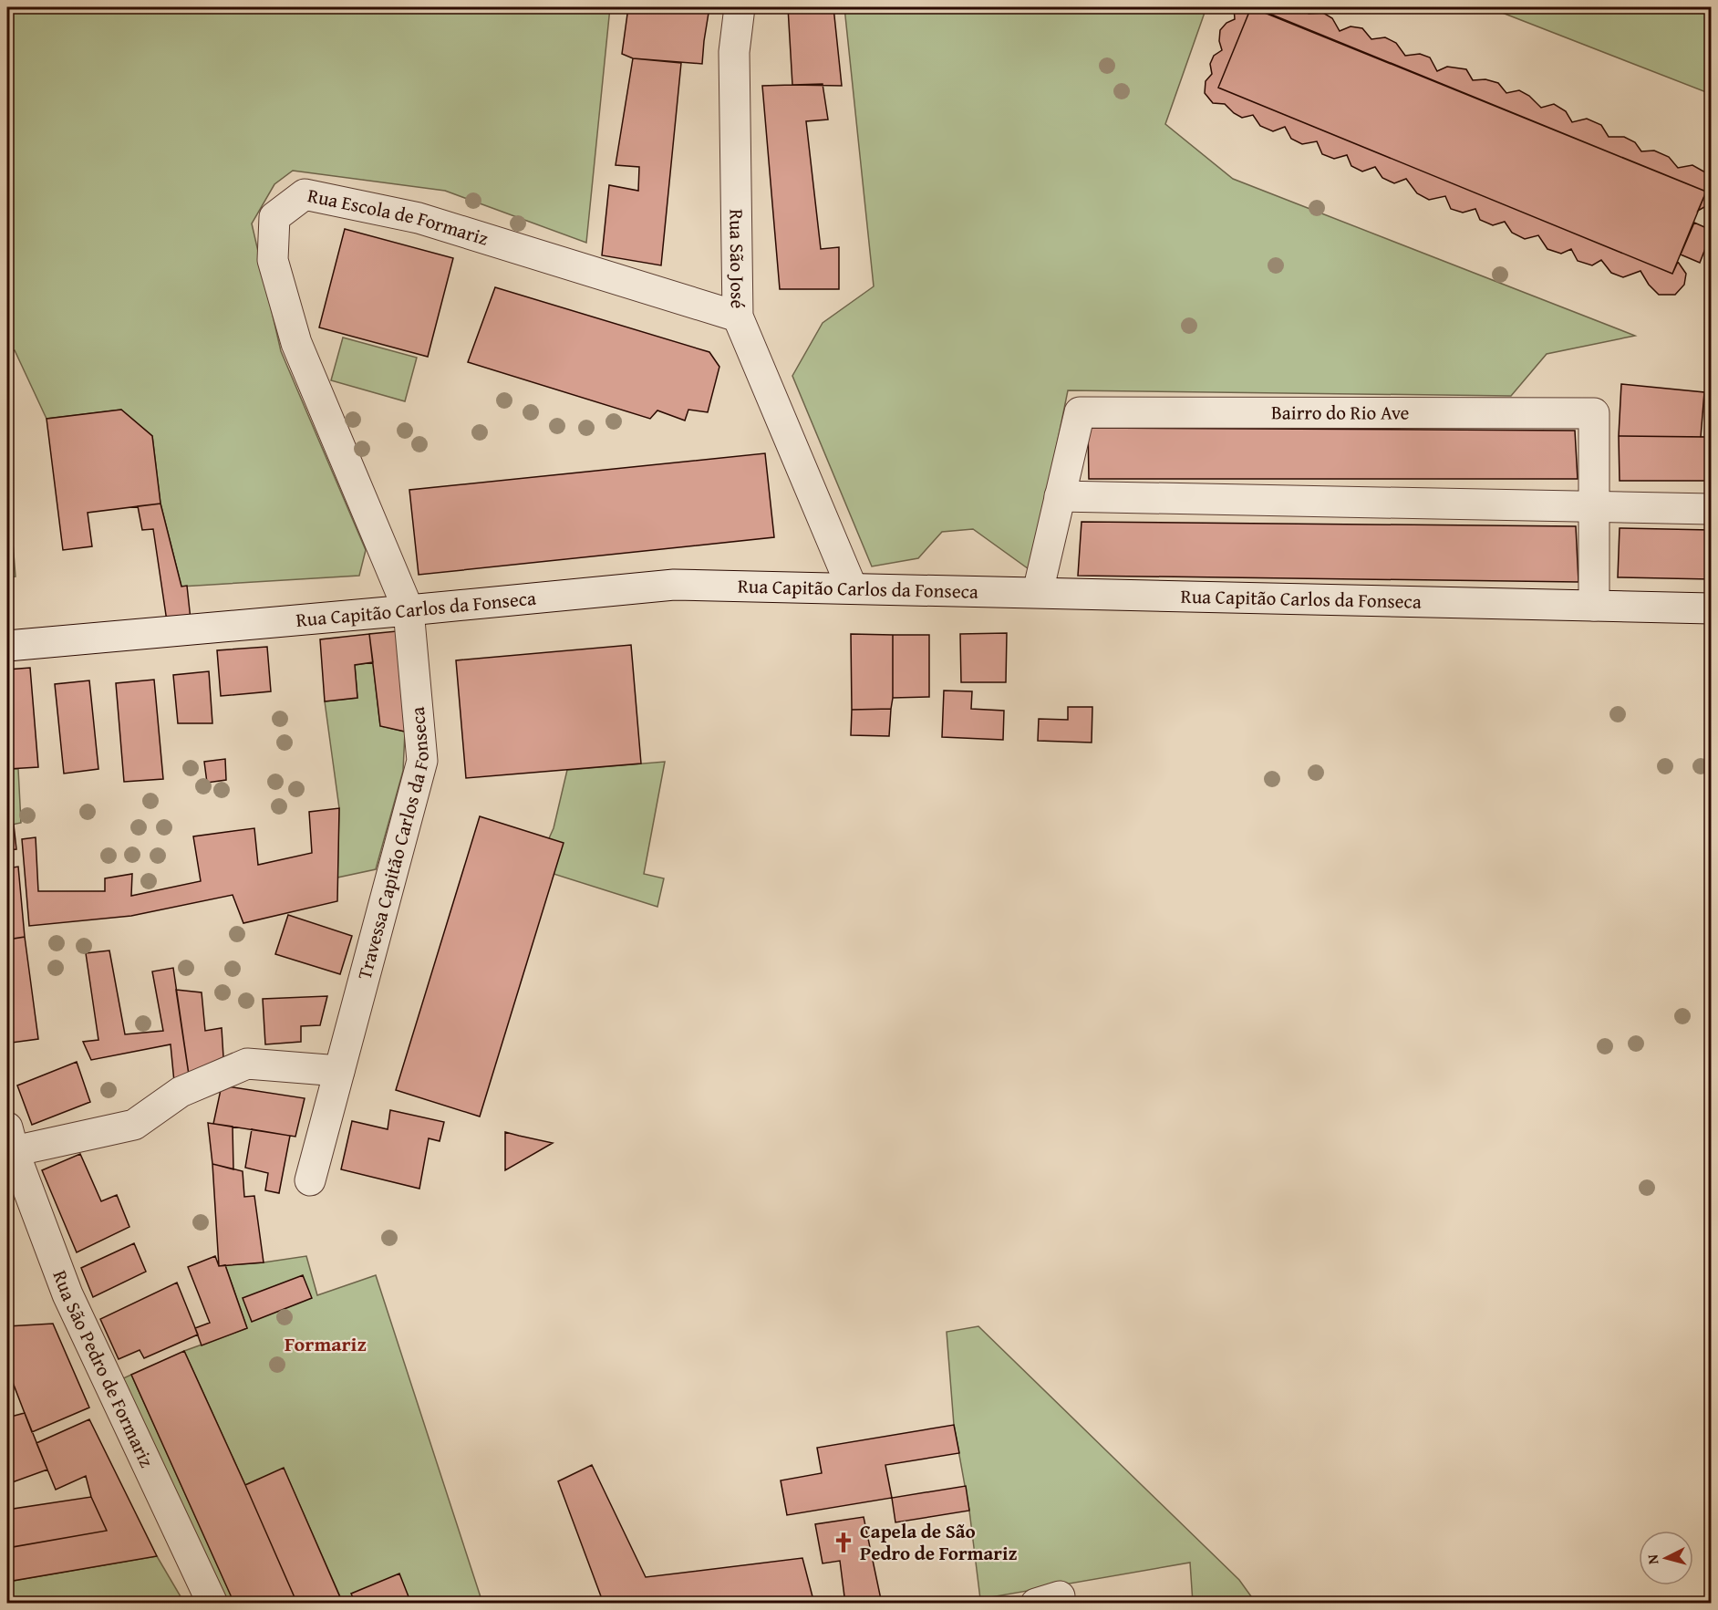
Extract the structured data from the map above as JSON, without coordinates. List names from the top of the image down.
{
  "streets": {
    "street": [
      "Rua Escola de Formariz",
      "Rua São José",
      "Bairro do Rio Ave",
      "Rua Capitão Carlos da Fonseca",
      "Travessa Capitão Carlos da Fonseca",
      "Rua São Pedro de Formariz"
    ]
  },
  "crossings": [
    ["Rua Escola de Formariz", "Rua São José"],
    ["Rua Escola de Formariz", "Rua Capitão Carlos da Fonseca"],
    ["Rua Escola de Formariz", "Travessa Capitão Carlos da Fonseca"],
    ["Rua São José", "Rua Capitão Carlos da Fonseca"],
    ["Bairro do Rio Ave", "Rua Capitão Carlos da Fonseca"],
    ["Rua Capitão Carlos da Fonseca", "Travessa Capitão Carlos da Fonseca"]
  ],
  "districts": ["Formariz"],
  "places": {
    "church": ["Capela de São Pedro de Formariz"]
  },
  "north": "left"
}
